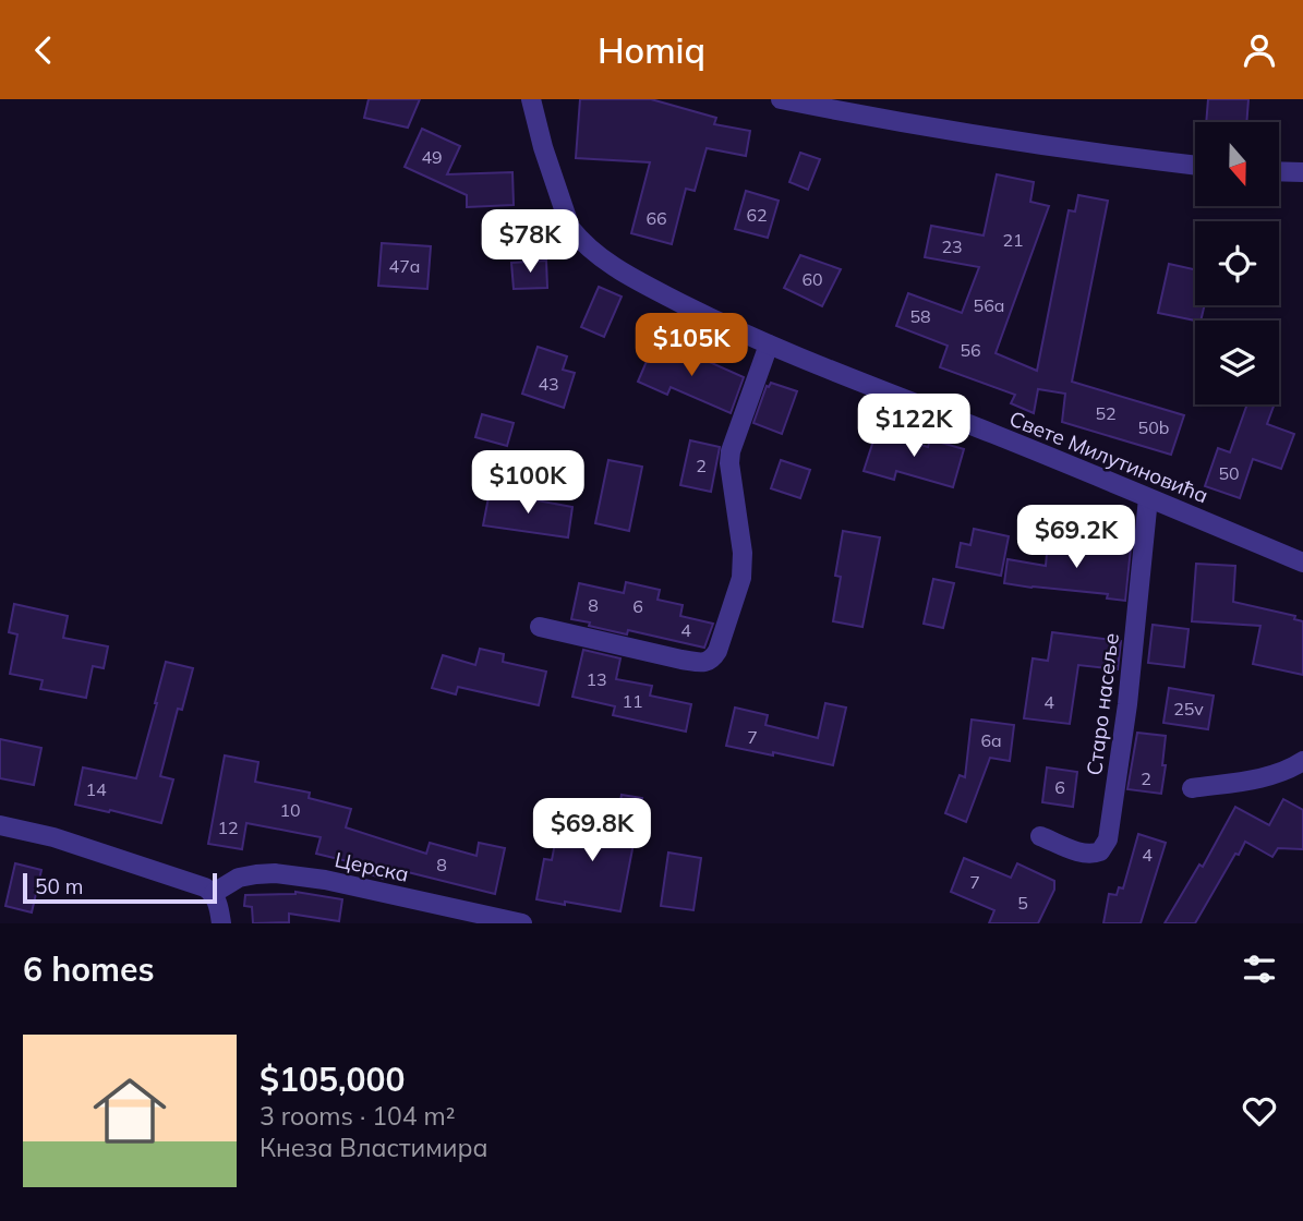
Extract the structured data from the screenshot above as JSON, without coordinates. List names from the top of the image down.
{
  "streets": {
    "street": ["Свете Милутиновића", "Старо насеље", "Церска"]
  },
  "crossings": [
    ["Свете Милутиновића", "Старо насеље"]
  ],
  "house_numbers": [
    "49",
    "62",
    "66",
    "21",
    "23",
    "47a",
    "60",
    "56a",
    "58",
    "56",
    "43",
    "52",
    "50b",
    "2",
    "50",
    "8",
    "6",
    "4",
    "13",
    "11",
    "4",
    "25v",
    "7",
    "6a",
    "2",
    "6",
    "14",
    "10",
    "12",
    "4",
    "8",
    "7",
    "5"
  ],
  "scale_bar": "50 m",
  "north": "bottom",
  "page": {
    "header": "Homiq",
    "price": [
      "$78K",
      "$105K",
      "$122K",
      "$100K",
      "$69.2K",
      "$69.8K"
    ],
    "scale": "50 m",
    "heading": "6 homes",
    "list": [
      {
        "name": "$105,000",
        "note": "3 rooms · 104 m² · Кнеза Властимира"
      }
    ]
  }
}
